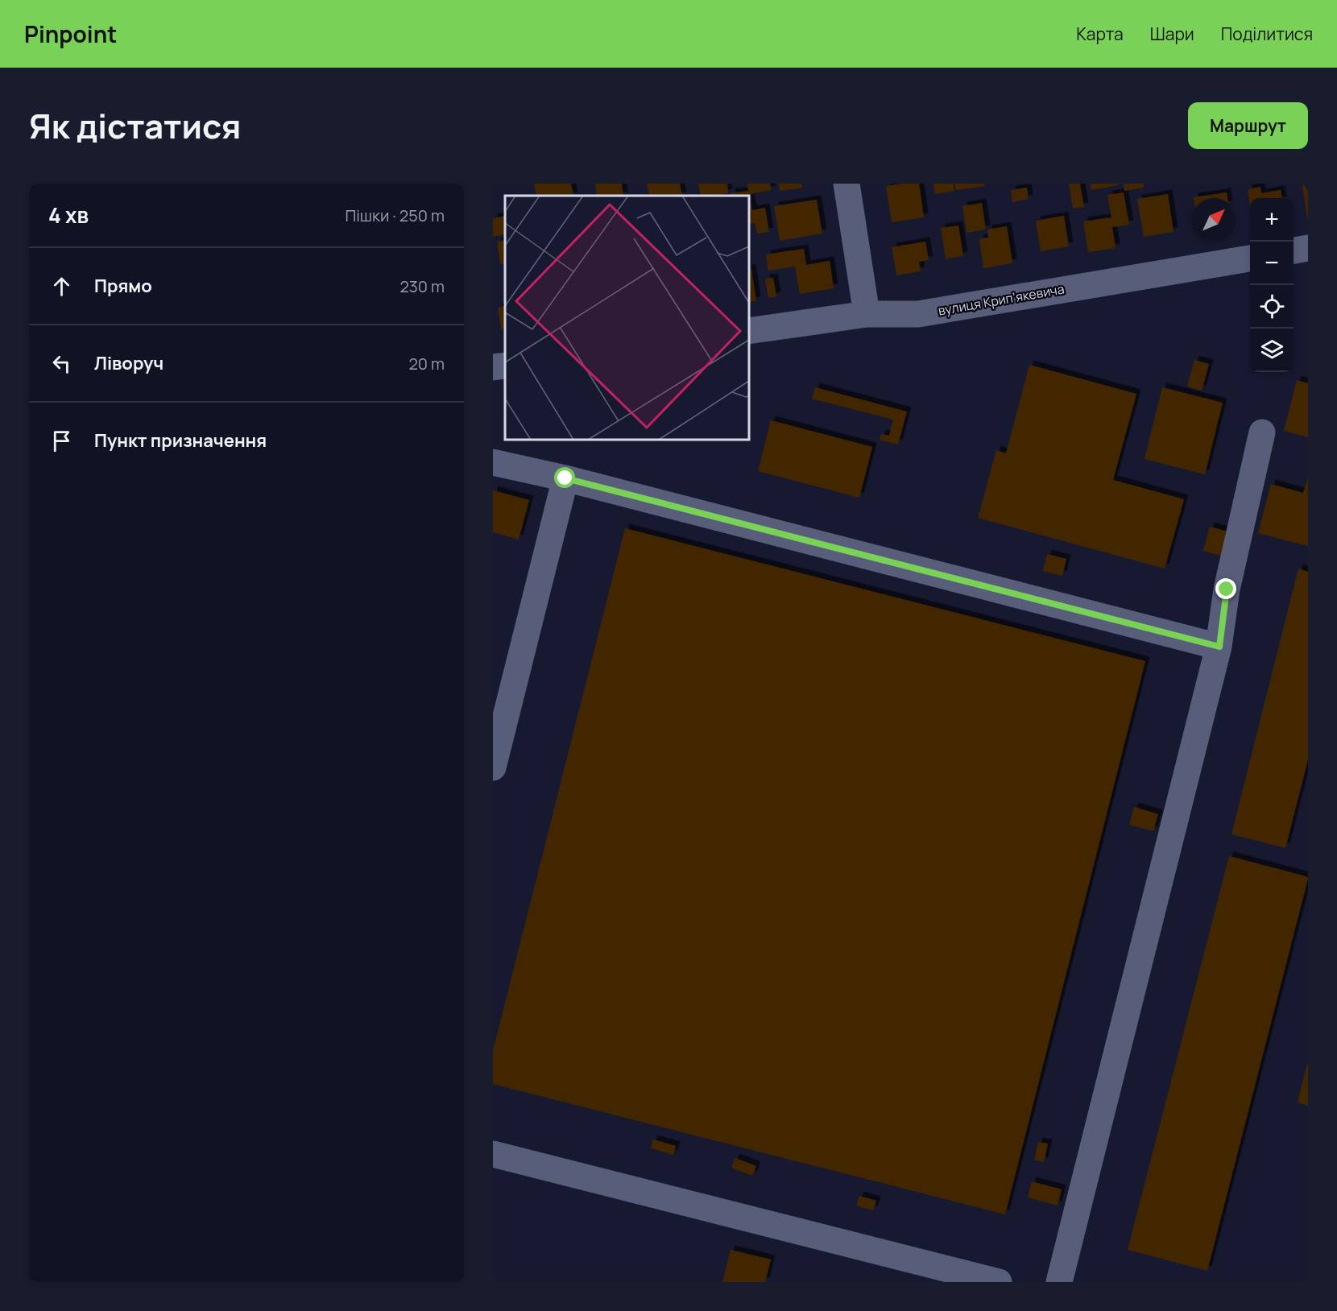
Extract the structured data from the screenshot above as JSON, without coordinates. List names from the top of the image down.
{
  "streets": {
    "street": ["вулиця Крипʼякевича"]
  },
  "north": "top right",
  "page": {
    "header": "Pinpoint",
    "nav": ["Карта", "Шари", "Поділитися"],
    "title": "Як дістатися",
    "buttons": "Маршрут",
    "heading": ["4 хв", "Пішки · 250 m"],
    "map_buttons": ["+", "−"],
    "list": [
      ["Прямо", "230 m"],
      ["Ліворуч", "20 m"],
      "Пункт призначення"
    ]
  }
}
